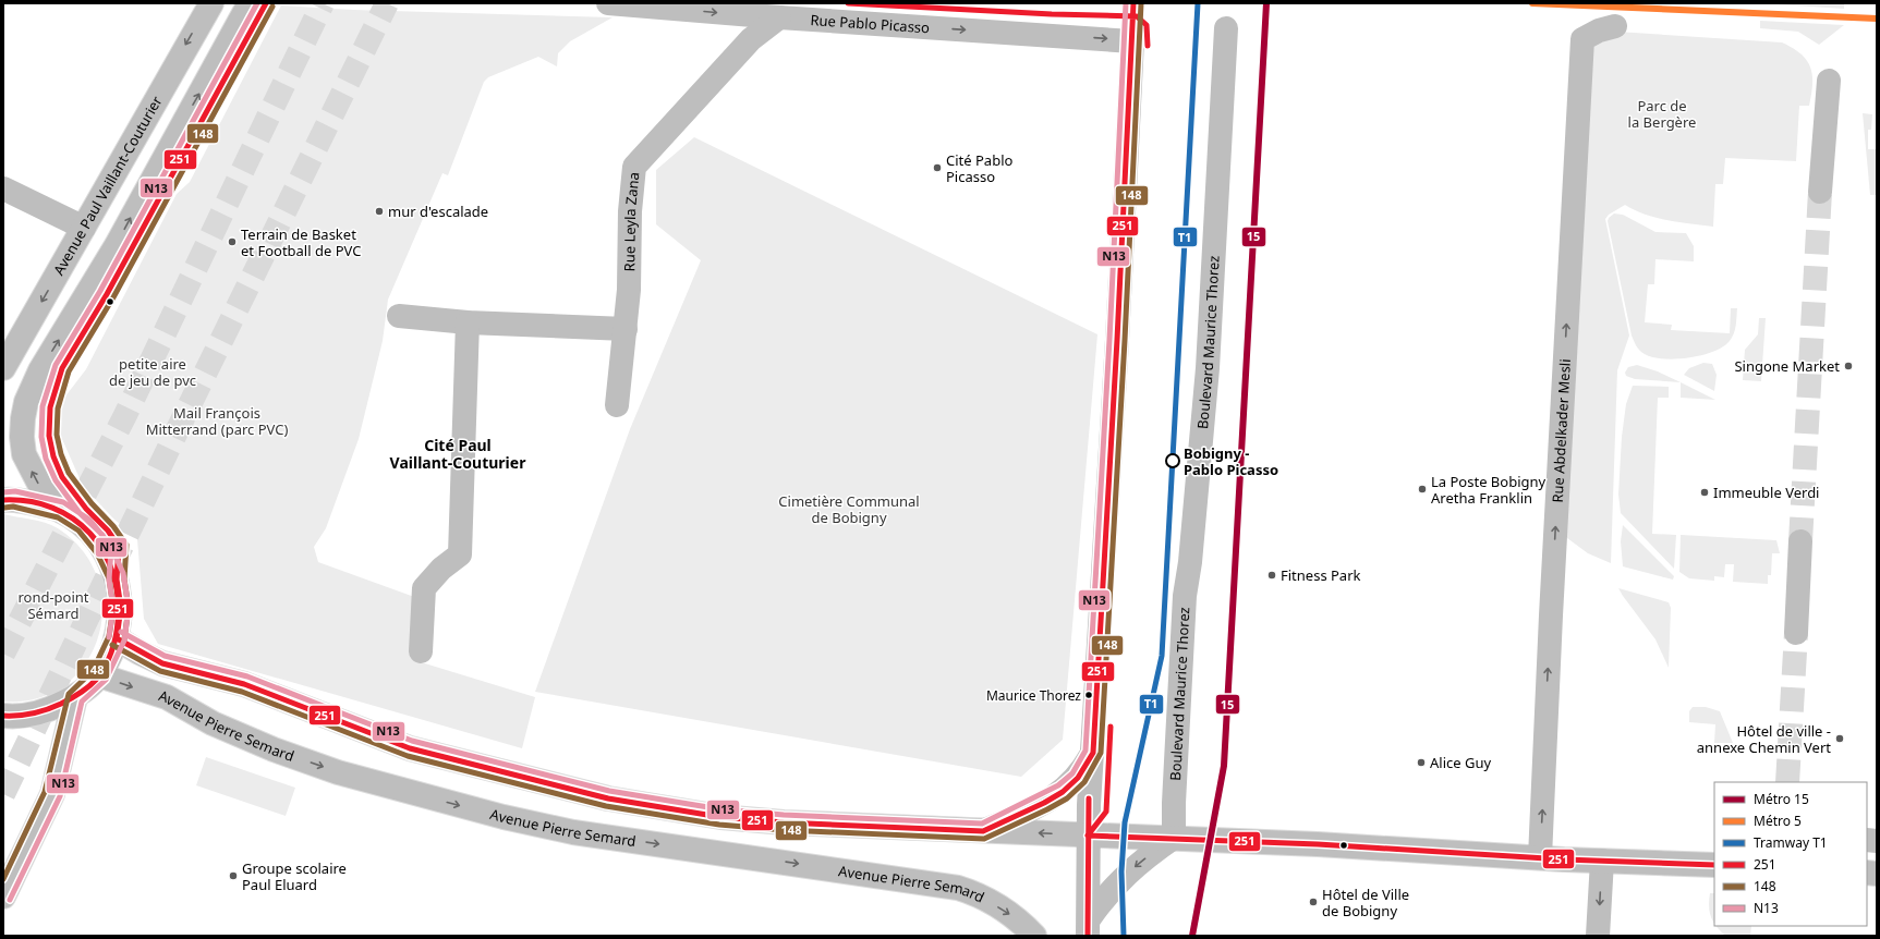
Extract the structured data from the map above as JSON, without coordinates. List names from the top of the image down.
{
  "streets": {
    "street": [
      "Rue Pablo Picasso",
      "Avenue Paul Vaillant-Couturier",
      "Rue Leyla Zana",
      "Boulevard Maurice Thorez",
      "Rue Abdelkader Mesli",
      "Avenue Pierre Semard"
    ]
  },
  "crossings": [
    ["Rue Pablo Picasso", "Rue Leyla Zana"]
  ],
  "one_way": ["Rue Abdelkader Mesli"],
  "districts": ["Cité Paul Vaillant-Couturier"],
  "parks": [
    "Parc de la Bergère",
    "petite aire de jeu de pvc",
    "Mail François Mitterrand (parc PVC)",
    "Cimetière Communal de Bobigny",
    "rond-point Sémard"
  ],
  "places": [
    "Cité Pablo Picasso",
    "mur d'escalade",
    "Terrain de Basket et Football de PVC",
    "Singone Market",
    "Bobigny - Pablo Picasso",
    "La Poste Bobigny Aretha Franklin",
    "Immeuble Verdi",
    "Fitness Park",
    "Maurice Thorez",
    "Hôtel de ville - annexe Chemin Vert",
    "Alice Guy",
    "Groupe scolaire Paul Eluard",
    "Hôtel de Ville de Bobigny"
  ],
  "lines": [
    "metro line 15",
    "metro line 5",
    "tram line T1",
    "transit line 251",
    "transit line 148",
    "transit line N13"
  ],
  "legend": [
    "Métro 15",
    "Métro 5",
    "Tramway T1",
    "251",
    "148",
    "N13"
  ]
}
